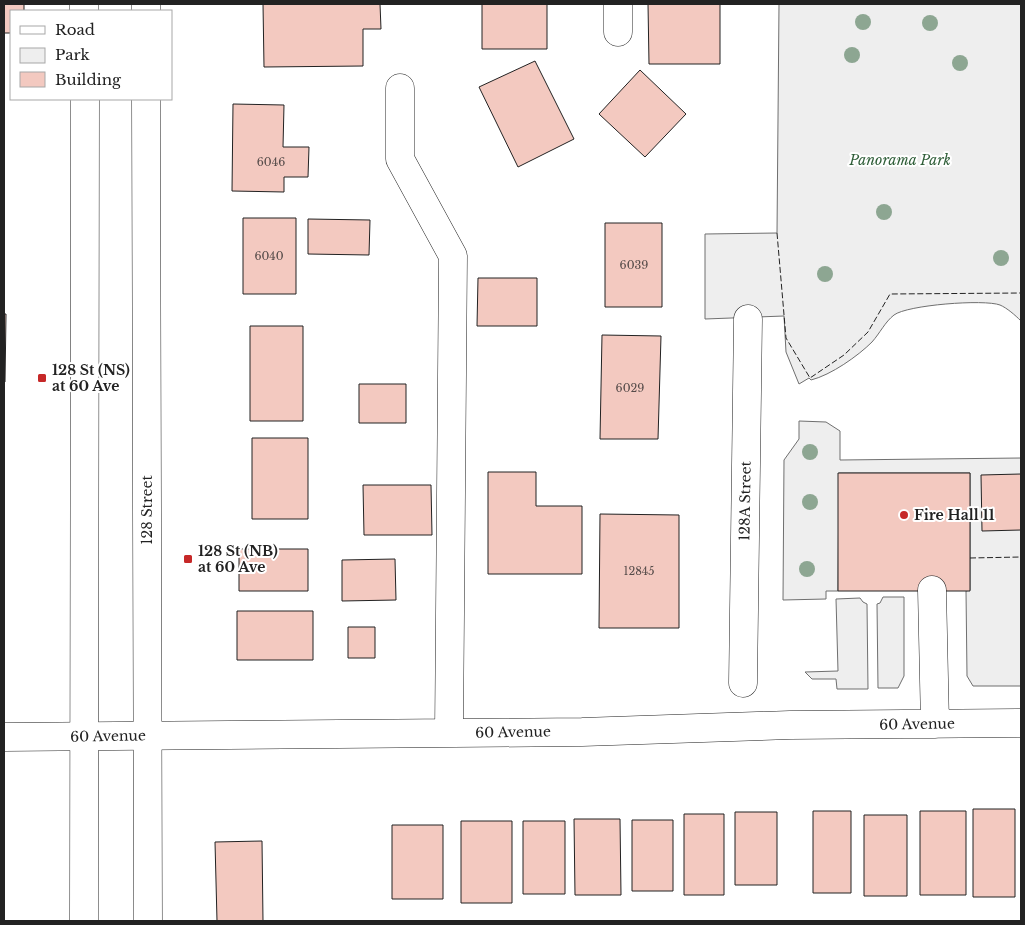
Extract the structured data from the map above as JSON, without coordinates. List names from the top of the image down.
{
  "streets": {
    "main road": ["128A Street", "128 Street", "60 Avenue"]
  },
  "crossings": [
    ["128 Street", "60 Avenue"]
  ],
  "parks": ["Panorama Park"],
  "places": {
    "transit": ["128 St (NS) at 60 Ave", "128 St (NB) at 60 Ave"],
    "other": ["Fire Hall 11"]
  },
  "house_numbers": [
    "6046",
    "6040",
    "6039",
    "6029",
    "12845"
  ],
  "legend": ["Road", "Park", "Building"]
}
